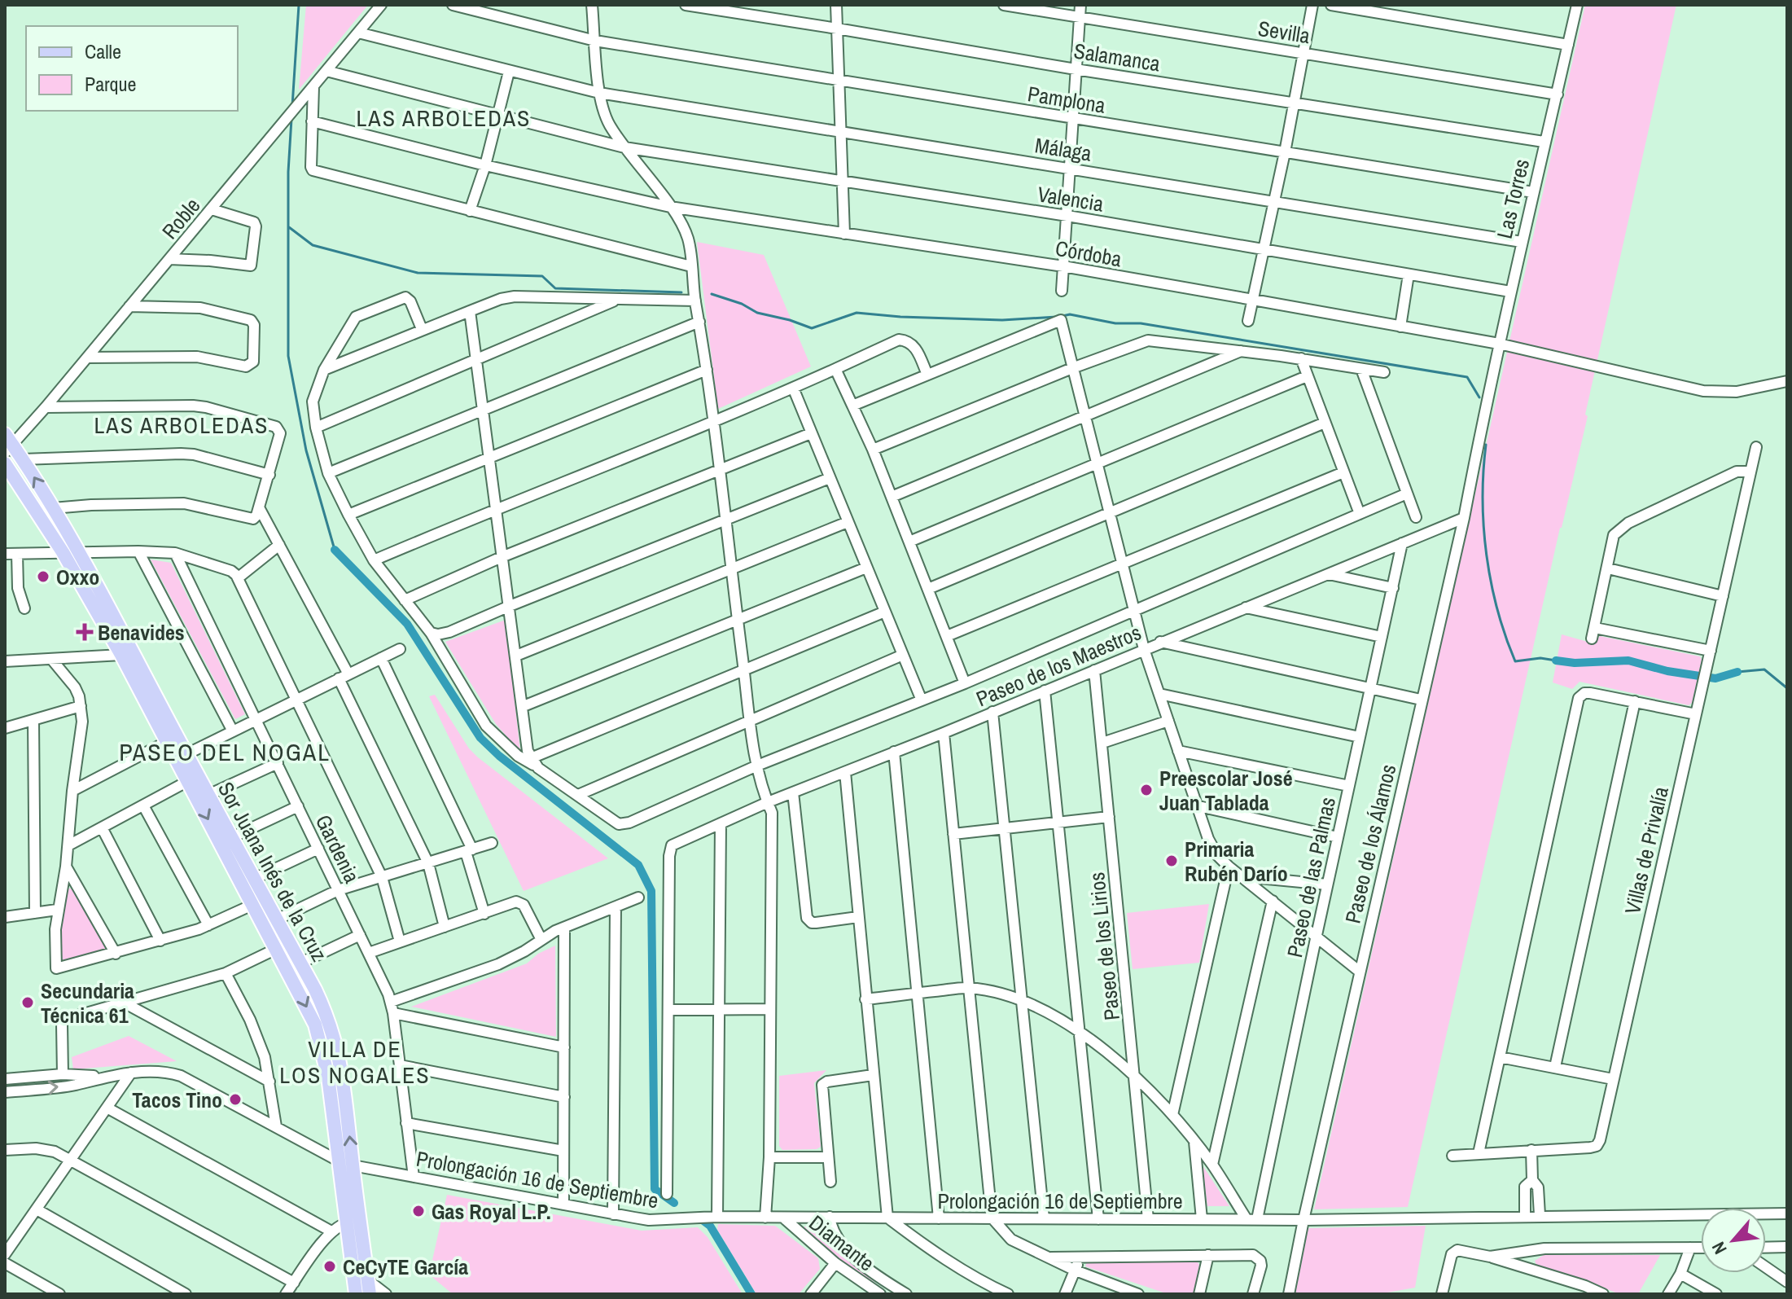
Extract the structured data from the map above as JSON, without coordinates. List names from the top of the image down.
{
  "streets": {
    "main road": ["Sor Juana Inés de la Cruz"],
    "street": [
      "Sevilla",
      "Salamanca",
      "Pamplona",
      "Málaga",
      "Valencia",
      "Las Torres",
      "Roble",
      "Córdoba",
      "Paseo de los Maestros",
      "Paseo de los Álamos",
      "Gardenia",
      "Villas de Privalía",
      "Paseo de las Palmas",
      "Paseo de los Lirios",
      "Prolongación 16 de Septiembre",
      "Diamante"
    ]
  },
  "crossings": [
    ["Sevilla", "Las Torres"],
    ["Salamanca", "Las Torres"],
    ["Pamplona", "Las Torres"],
    ["Málaga", "Las Torres"],
    ["Málaga", "Roble"],
    ["Valencia", "Las Torres"],
    ["Valencia", "Roble"],
    ["Las Torres", "Córdoba"],
    ["Las Torres", "Paseo de los Álamos"],
    ["Roble", "Sor Juana Inés de la Cruz"],
    ["Paseo de los Maestros", "Paseo de los Álamos"],
    ["Paseo de los Maestros", "Paseo de las Palmas"],
    ["Paseo de los Maestros", "Paseo de los Lirios"],
    ["Paseo de los Álamos", "Paseo de las Palmas"],
    ["Paseo de los Álamos", "Prolongación 16 de Septiembre"],
    ["Gardenia", "Prolongación 16 de Septiembre"],
    ["Sor Juana Inés de la Cruz", "Prolongación 16 de Septiembre"],
    ["Paseo de las Palmas", "Prolongación 16 de Septiembre"],
    ["Paseo de los Lirios", "Prolongación 16 de Septiembre"],
    ["Prolongación 16 de Septiembre", "Diamante"]
  ],
  "districts": [
    "LAS ARBOLEDAS",
    "LAS ARBOLEDAS",
    "PASEO DEL NOGAL",
    "VILLA DE LOS NOGALES"
  ],
  "places": {
    "other": [
      "Oxxo",
      "Preescolar José Juan Tablada",
      "Primaria Rubén Darío",
      "Secundaria Técnica 61",
      "Tacos Tino",
      "Gas Royal L.P.",
      "CeCyTE García"
    ],
    "health": ["Benavides"]
  },
  "legend": ["Calle", "Parque"],
  "north": "bottom left"
}
